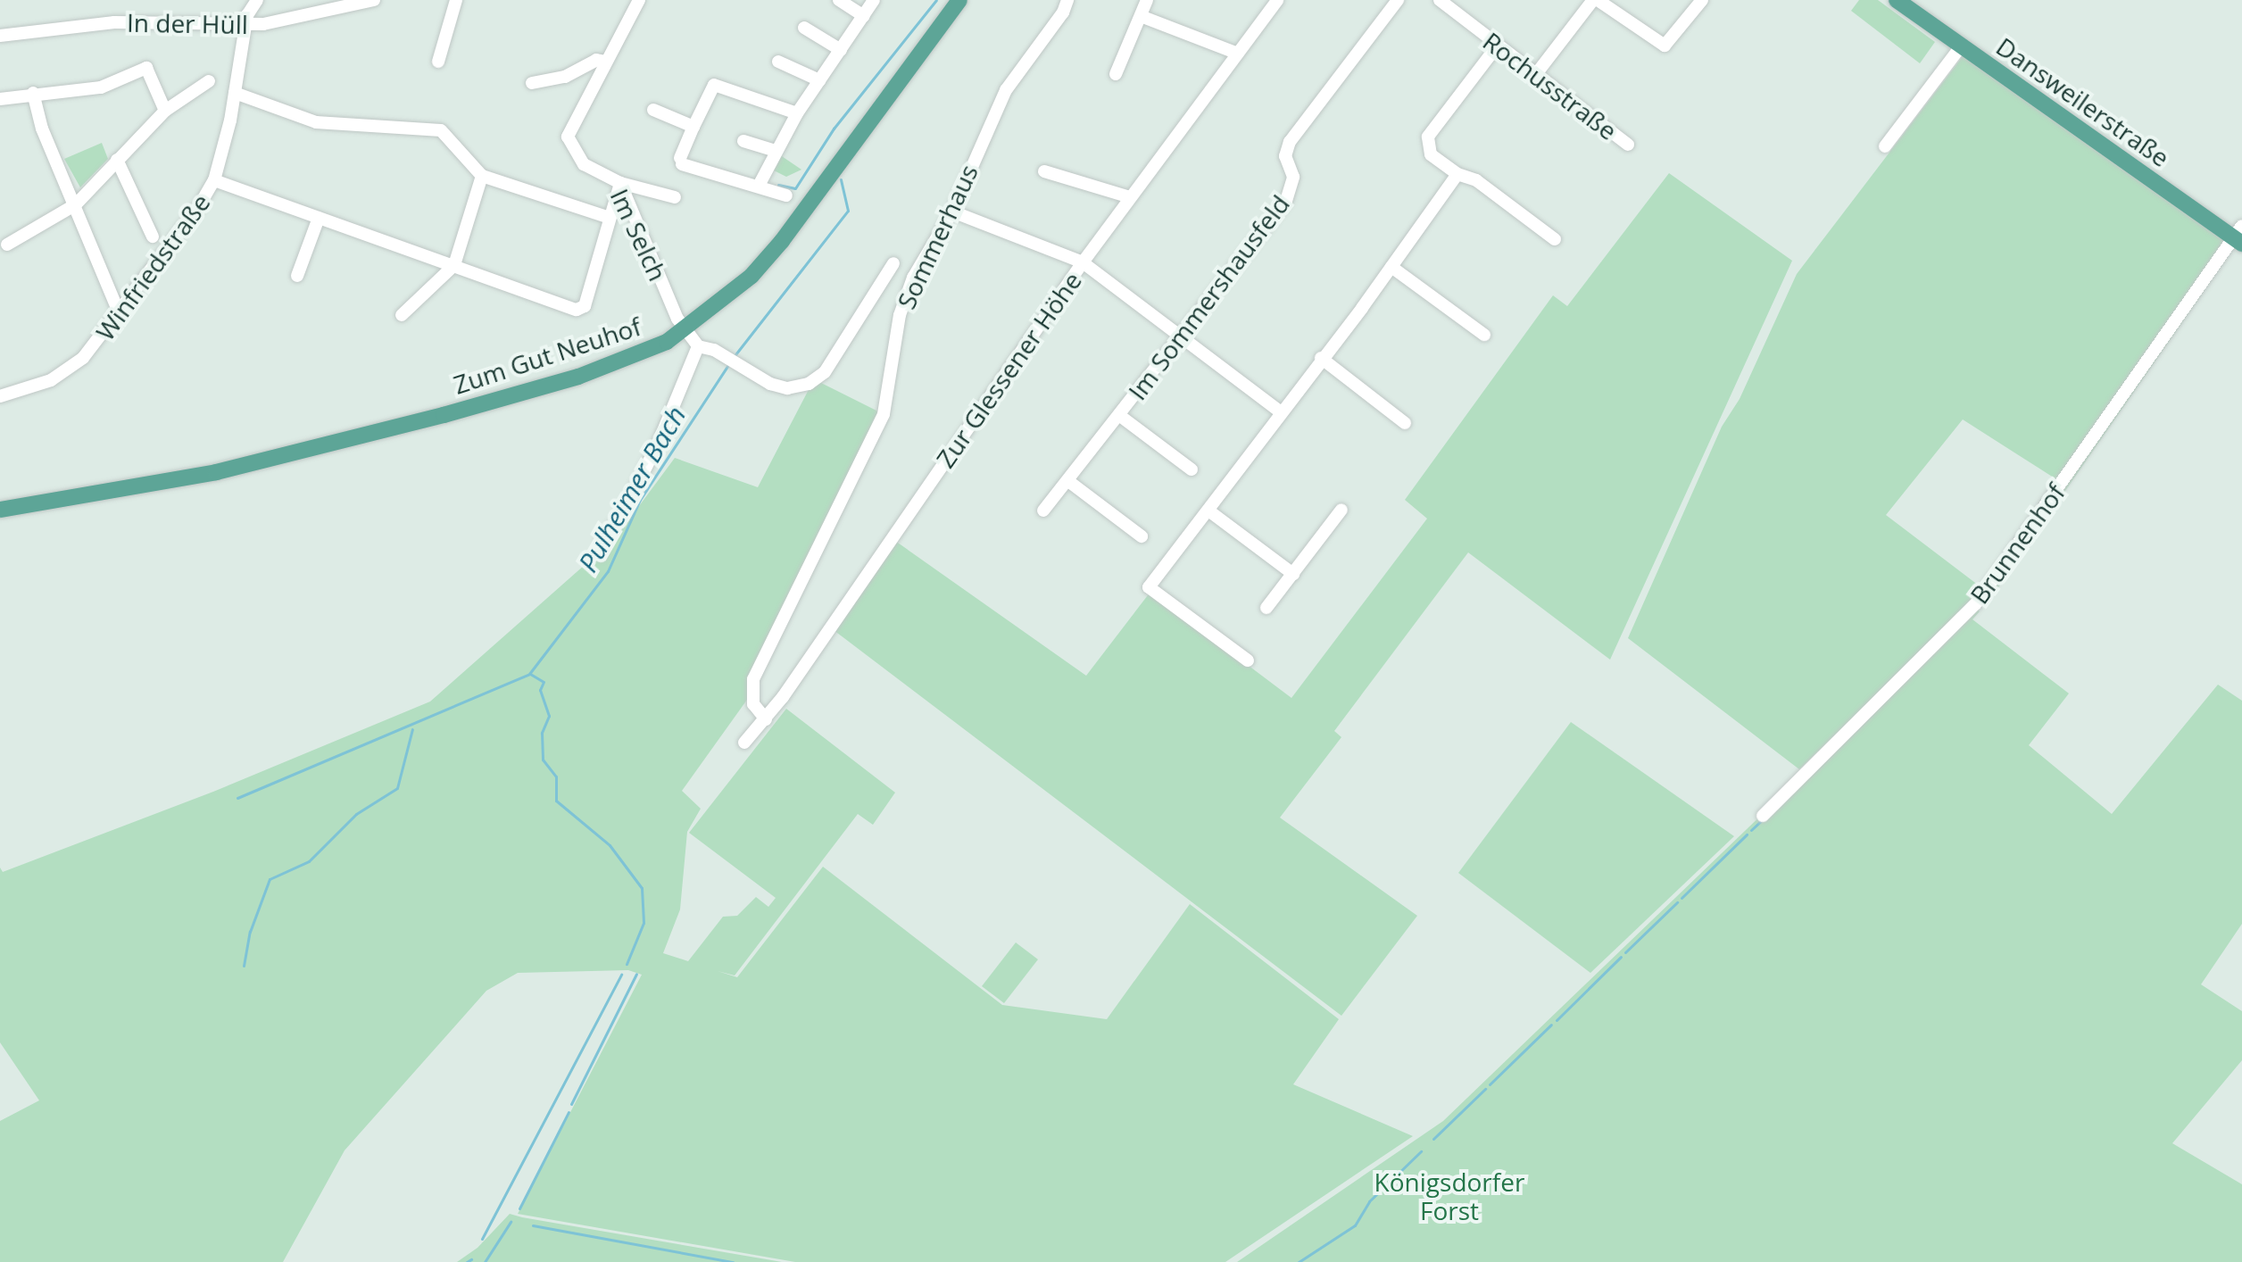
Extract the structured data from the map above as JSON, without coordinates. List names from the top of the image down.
{
  "streets": {
    "main road": ["Dansweilerstraße", "Zum Gut Neuhof"],
    "street": [
      "In der Hüll",
      "Rochusstraße",
      "Im Selch",
      "Sommerhaus",
      "Winfriedstraße",
      "Im Sommershausfeld",
      "Zur Glessener Höhe",
      "Brunnenhof"
    ]
  },
  "crossings": [
    ["In der Hüll", "Winfriedstraße"],
    ["Dansweilerstraße", "Brunnenhof"],
    ["Im Selch", "Zum Gut Neuhof"],
    ["Sommerhaus", "Zur Glessener Höhe"]
  ],
  "water": ["Pulheimer Bach"],
  "parks": ["Königsdorfer Forst"]
}
